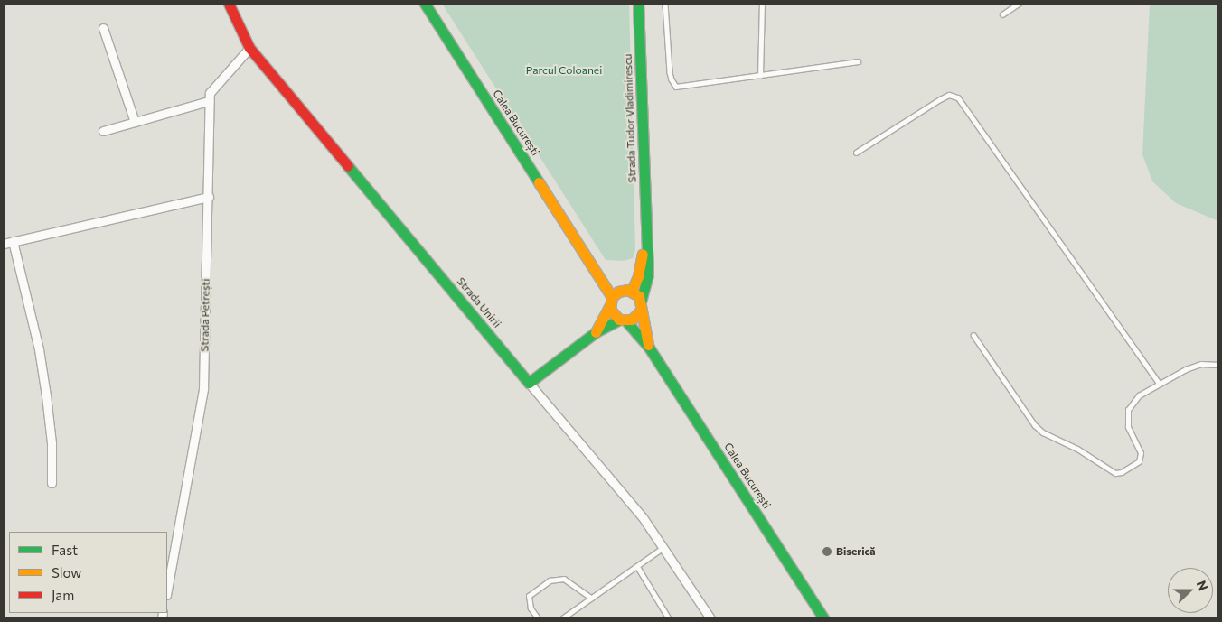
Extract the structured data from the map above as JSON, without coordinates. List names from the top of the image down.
{
  "streets": {
    "main road": ["Strada Tudor Vladimirescu", "Calea București", "Strada Unirii"],
    "street": ["Strada Petrești"]
  },
  "crossings": [
    ["Strada Tudor Vladimirescu", "Calea București"],
    ["Strada Unirii", "Strada Petrești"]
  ],
  "parks": ["Parcul Coloanei"],
  "places": ["Biserică"],
  "legend": ["Fast", "Slow", "Jam"],
  "north": "right"
}
